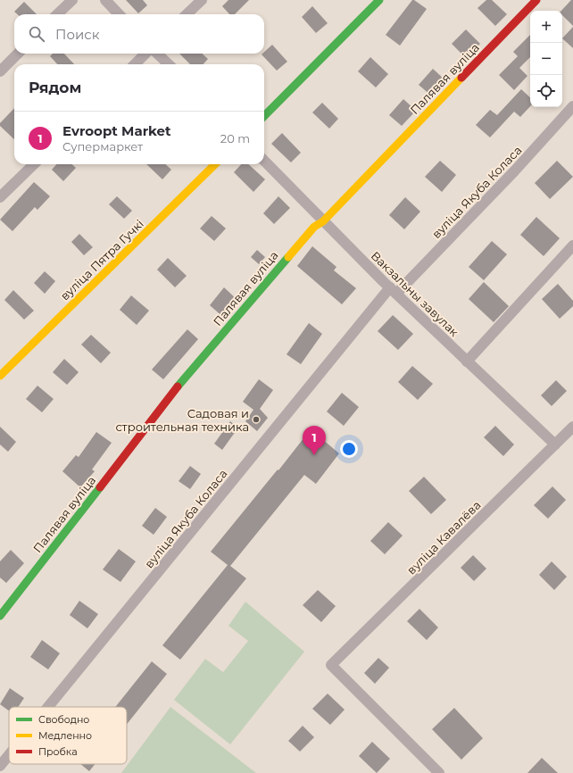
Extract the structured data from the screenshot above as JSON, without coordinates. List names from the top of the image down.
{
  "streets": {
    "street": [
      "Палявая вуліца",
      "вуліца Якуба Коласа",
      "вуліца Пятра Гучкі",
      "Вакзальны завулак",
      "вуліца Кавалёва"
    ]
  },
  "crossings": [
    ["Палявая вуліца", "Вакзальны завулак"],
    ["вуліца Якуба Коласа", "Вакзальны завулак"],
    ["Вакзальны завулак", "вуліца Кавалёва"]
  ],
  "places": ["Садовая и строительная техника"],
  "legend": ["Свободно", "Медленно", "Пробка"],
  "page": {
    "map_buttons": ["+", "−"],
    "search": "Поиск",
    "heading": "Рядом",
    "list": [
      {
        "mark": "1",
        "name": "Evroopt Market",
        "note": "Супермаркет",
        "value": "20 m"
      }
    ],
    "pins": "1"
  }
}
